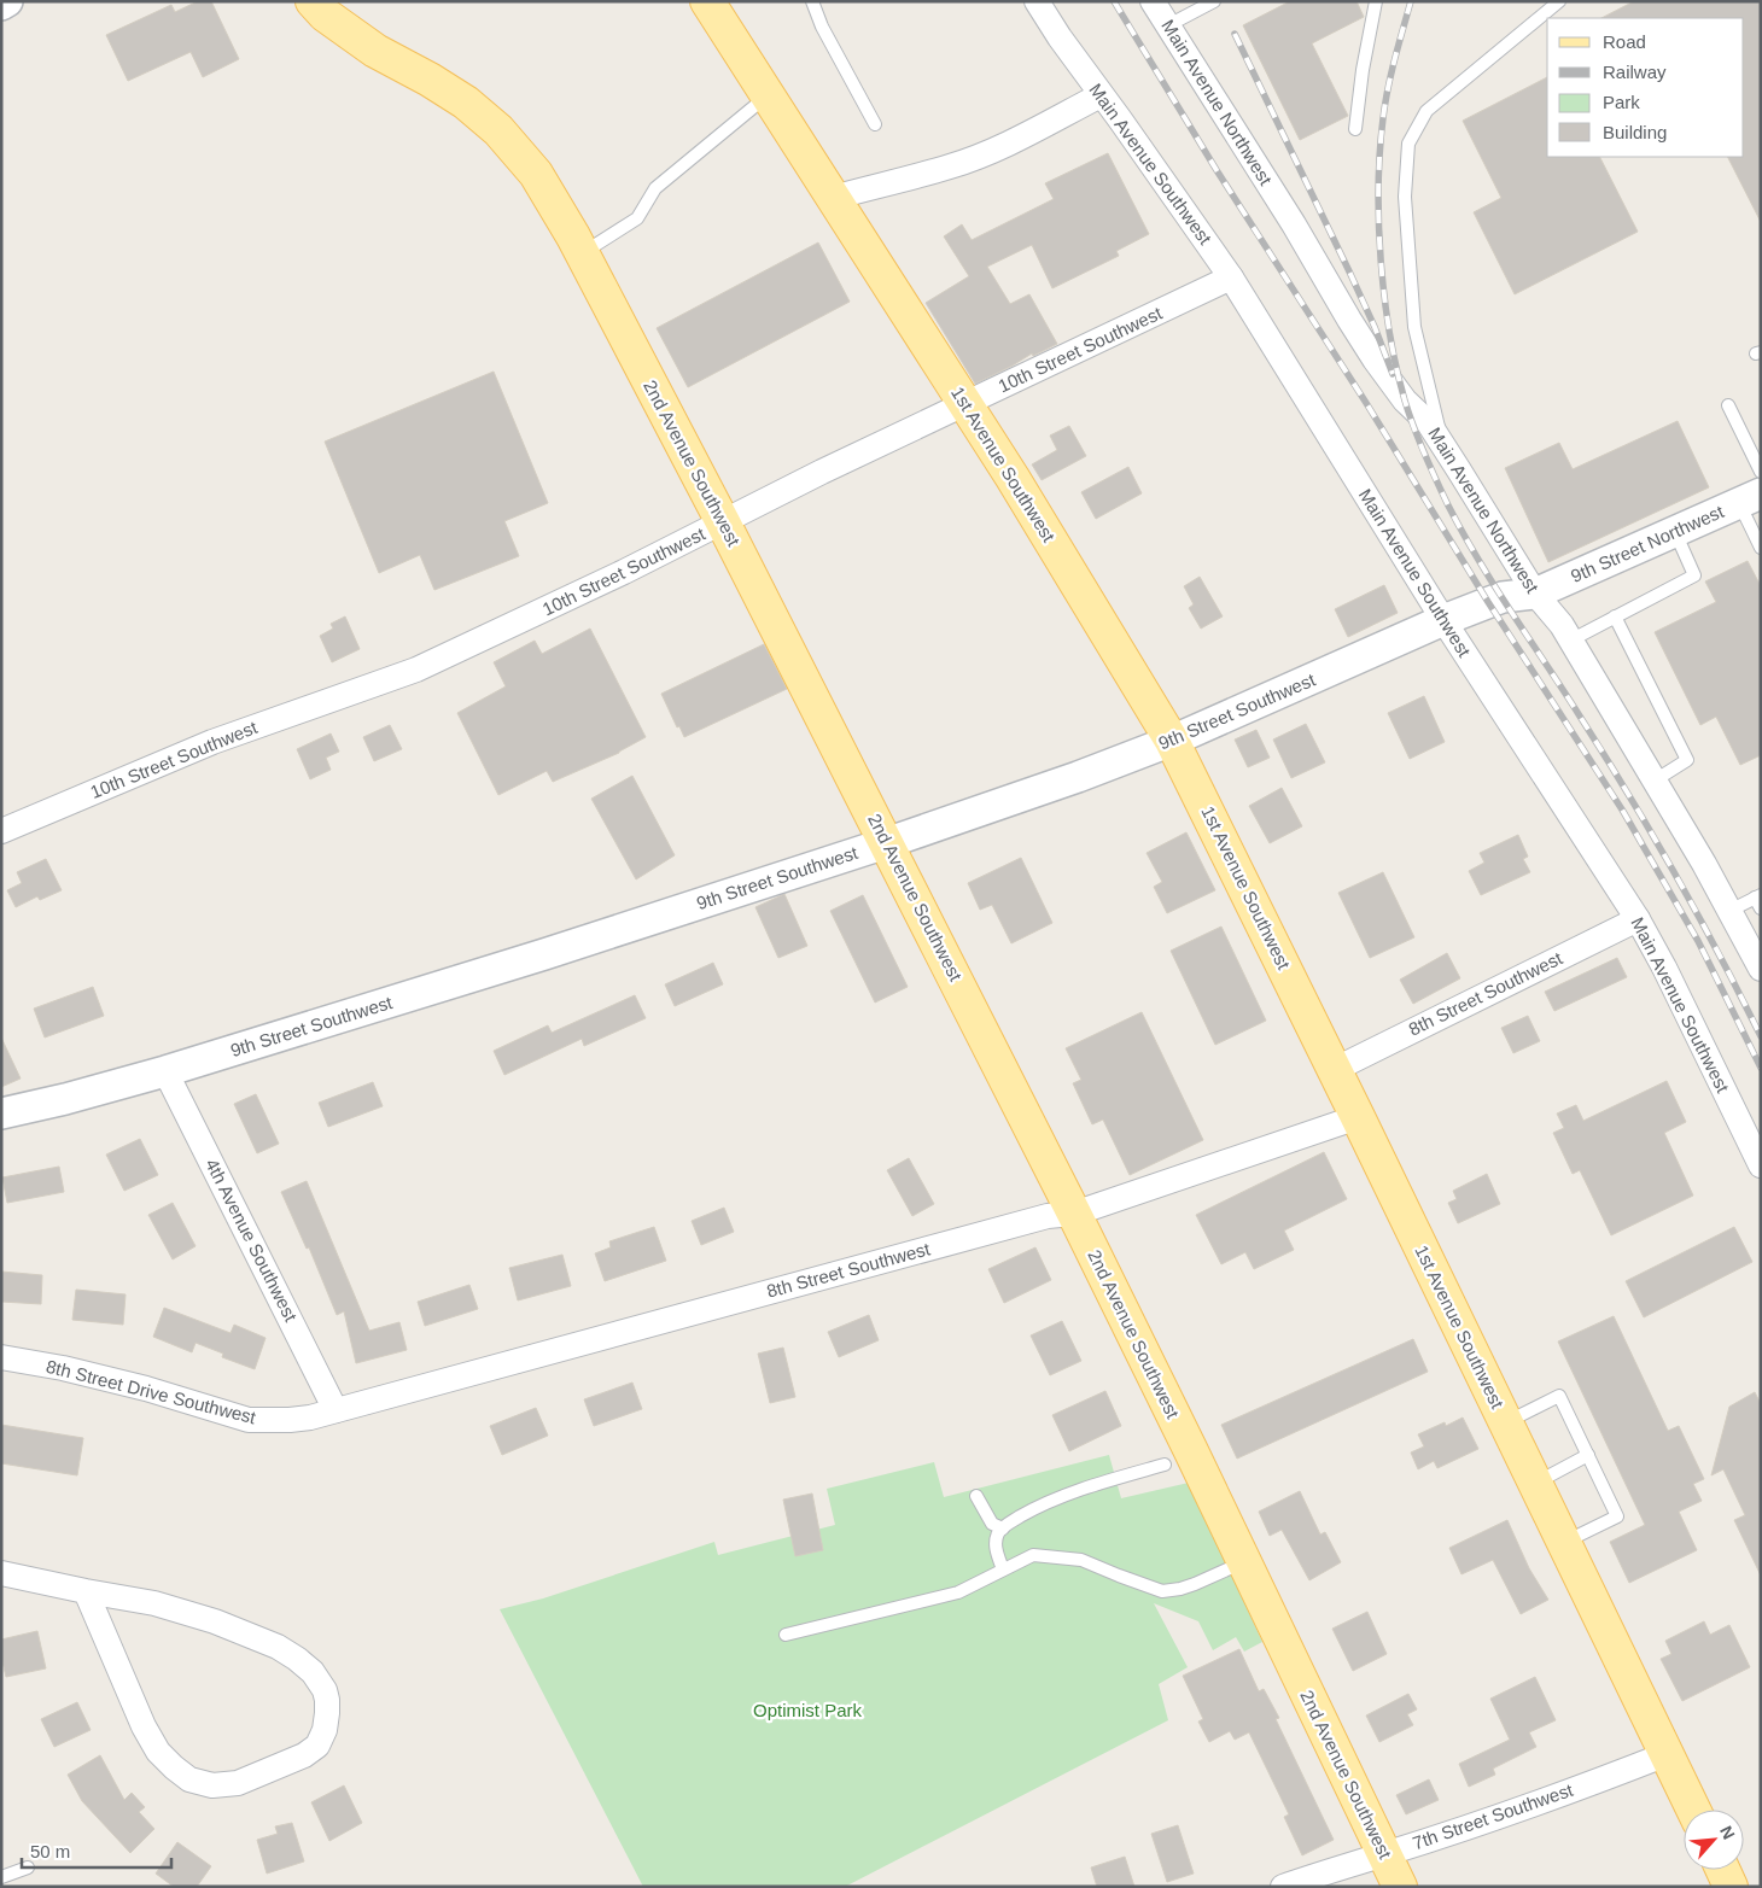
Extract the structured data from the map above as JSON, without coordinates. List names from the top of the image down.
{
  "streets": {
    "main road": ["2nd Avenue Southwest", "1st Avenue Southwest"],
    "street": [
      "Main Avenue Northwest",
      "Main Avenue Southwest",
      "10th Street Southwest",
      "9th Street Northwest",
      "9th Street Southwest",
      "8th Street Southwest",
      "4th Avenue Southwest",
      "8th Street Drive Southwest",
      "7th Street Southwest"
    ]
  },
  "crossings": [
    ["Main Avenue Northwest", "9th Street Northwest"],
    ["Main Avenue Northwest", "9th Street Southwest"],
    ["Main Avenue Southwest", "10th Street Southwest"],
    ["Main Avenue Southwest", "9th Street Southwest"],
    ["Main Avenue Southwest", "8th Street Southwest"],
    ["10th Street Southwest", "2nd Avenue Southwest"],
    ["10th Street Southwest", "1st Avenue Southwest"],
    ["2nd Avenue Southwest", "9th Street Southwest"],
    ["2nd Avenue Southwest", "8th Street Southwest"],
    ["2nd Avenue Southwest", "7th Street Southwest"],
    ["1st Avenue Southwest", "9th Street Southwest"],
    ["1st Avenue Southwest", "8th Street Southwest"],
    ["1st Avenue Southwest", "7th Street Southwest"],
    ["9th Street Northwest", "9th Street Southwest"],
    ["9th Street Southwest", "4th Avenue Southwest"],
    ["8th Street Southwest", "4th Avenue Southwest"],
    ["8th Street Southwest", "8th Street Drive Southwest"],
    ["4th Avenue Southwest", "8th Street Drive Southwest"]
  ],
  "parks": ["Optimist Park"],
  "legend": [
    "Road",
    "Railway",
    "Park",
    "Building"
  ],
  "scale_bar": "50 m",
  "north": "top right"
}
